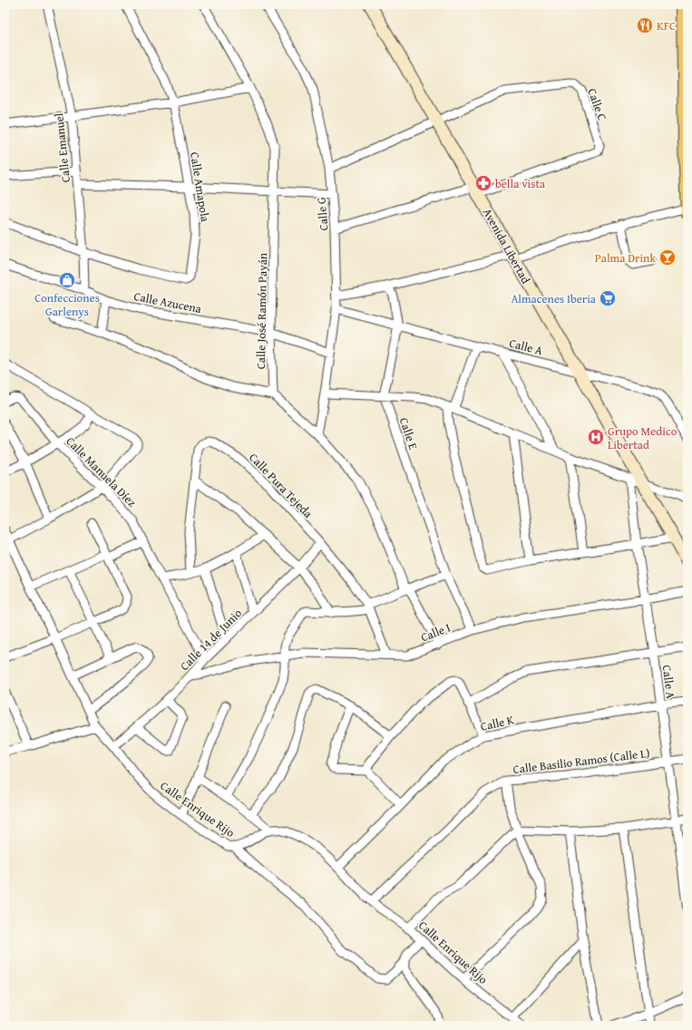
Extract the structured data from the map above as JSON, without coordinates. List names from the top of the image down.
{
  "streets": {
    "street": [
      "Calle C",
      "Calle Emanuel",
      "Calle Amapola",
      "Calle G",
      "Avenida Libertad",
      "Calle Azucena",
      "Calle José Ramón Payán",
      "Calle A",
      "Calle E",
      "Calle Manuela Díez",
      "Calle Pura Tejeda",
      "Calle I",
      "Calle 14 de Junio",
      "Calle K",
      "Calle Basilio Ramos (Calle L)",
      "Calle Enrique Rijo"
    ]
  },
  "crossings": [
    ["Calle C", "Calle G"],
    ["Calle C", "Avenida Libertad"],
    ["Calle Emanuel", "Calle Amapola"],
    ["Calle Emanuel", "Calle Azucena"],
    ["Calle G", "Calle Azucena"],
    ["Calle G", "Calle A"],
    ["Avenida Libertad", "Calle A"],
    ["Calle Azucena", "Calle José Ramón Payán"],
    ["Calle A", "Calle I"],
    ["Calle A", "Calle K"],
    ["Calle A", "Calle Basilio Ramos (Calle L)"],
    ["Calle E", "Calle I"],
    ["Calle Manuela Díez", "Calle 14 de Junio"],
    ["Calle Pura Tejeda", "Calle I"],
    ["Calle Pura Tejeda", "Calle 14 de Junio"],
    ["Calle I", "Calle 14 de Junio"],
    ["Calle 14 de Junio", "Calle Enrique Rijo"],
    ["Calle K", "Calle Enrique Rijo"],
    ["Calle Basilio Ramos (Calle L)", "Calle Enrique Rijo"]
  ],
  "places": {
    "restaurant": ["KFC"],
    "pharmacy": ["bella vista"],
    "bar": ["Palma Drink"],
    "shop": ["Confecciones Garlenys"],
    "supermarket": ["Almacenes Iberia"],
    "hospital": ["Grupo Medico Libertad"]
  }
}
